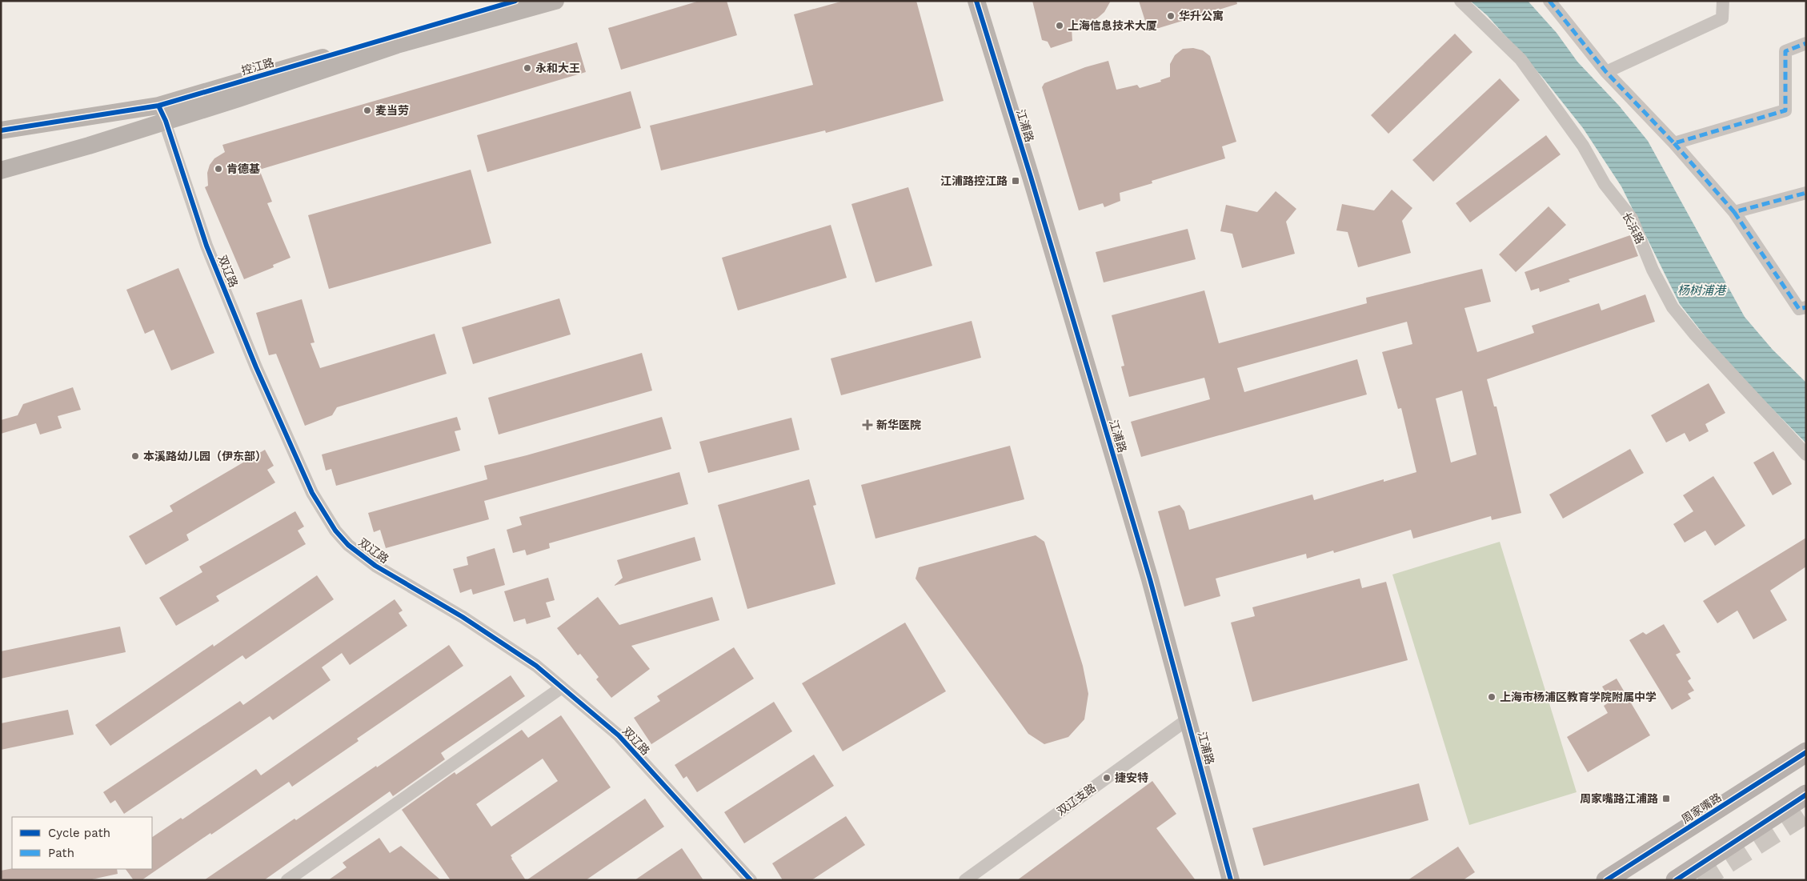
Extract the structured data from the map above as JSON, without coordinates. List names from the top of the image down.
{
  "streets": {
    "main road": ["控江路", "江浦路", "周家嘴路"],
    "street": ["长浜路", "双辽路", "双辽支路"]
  },
  "crossings": [
    ["控江路", "双辽路"],
    ["江浦路", "双辽支路"]
  ],
  "water": ["杨树浦港"],
  "places": {
    "other": [
      "华升公寓",
      "上海信息技术大厦",
      "永和大王",
      "麦当劳",
      "肯德基",
      "本溪路幼儿园（伊东部）",
      "上海市杨浦区教育学院附属中学",
      "捷安特"
    ],
    "transit": ["江浦路控江路", "周家嘴路江浦路"],
    "health": ["新华医院"]
  },
  "legend": ["Cycle path", "Path"]
}
